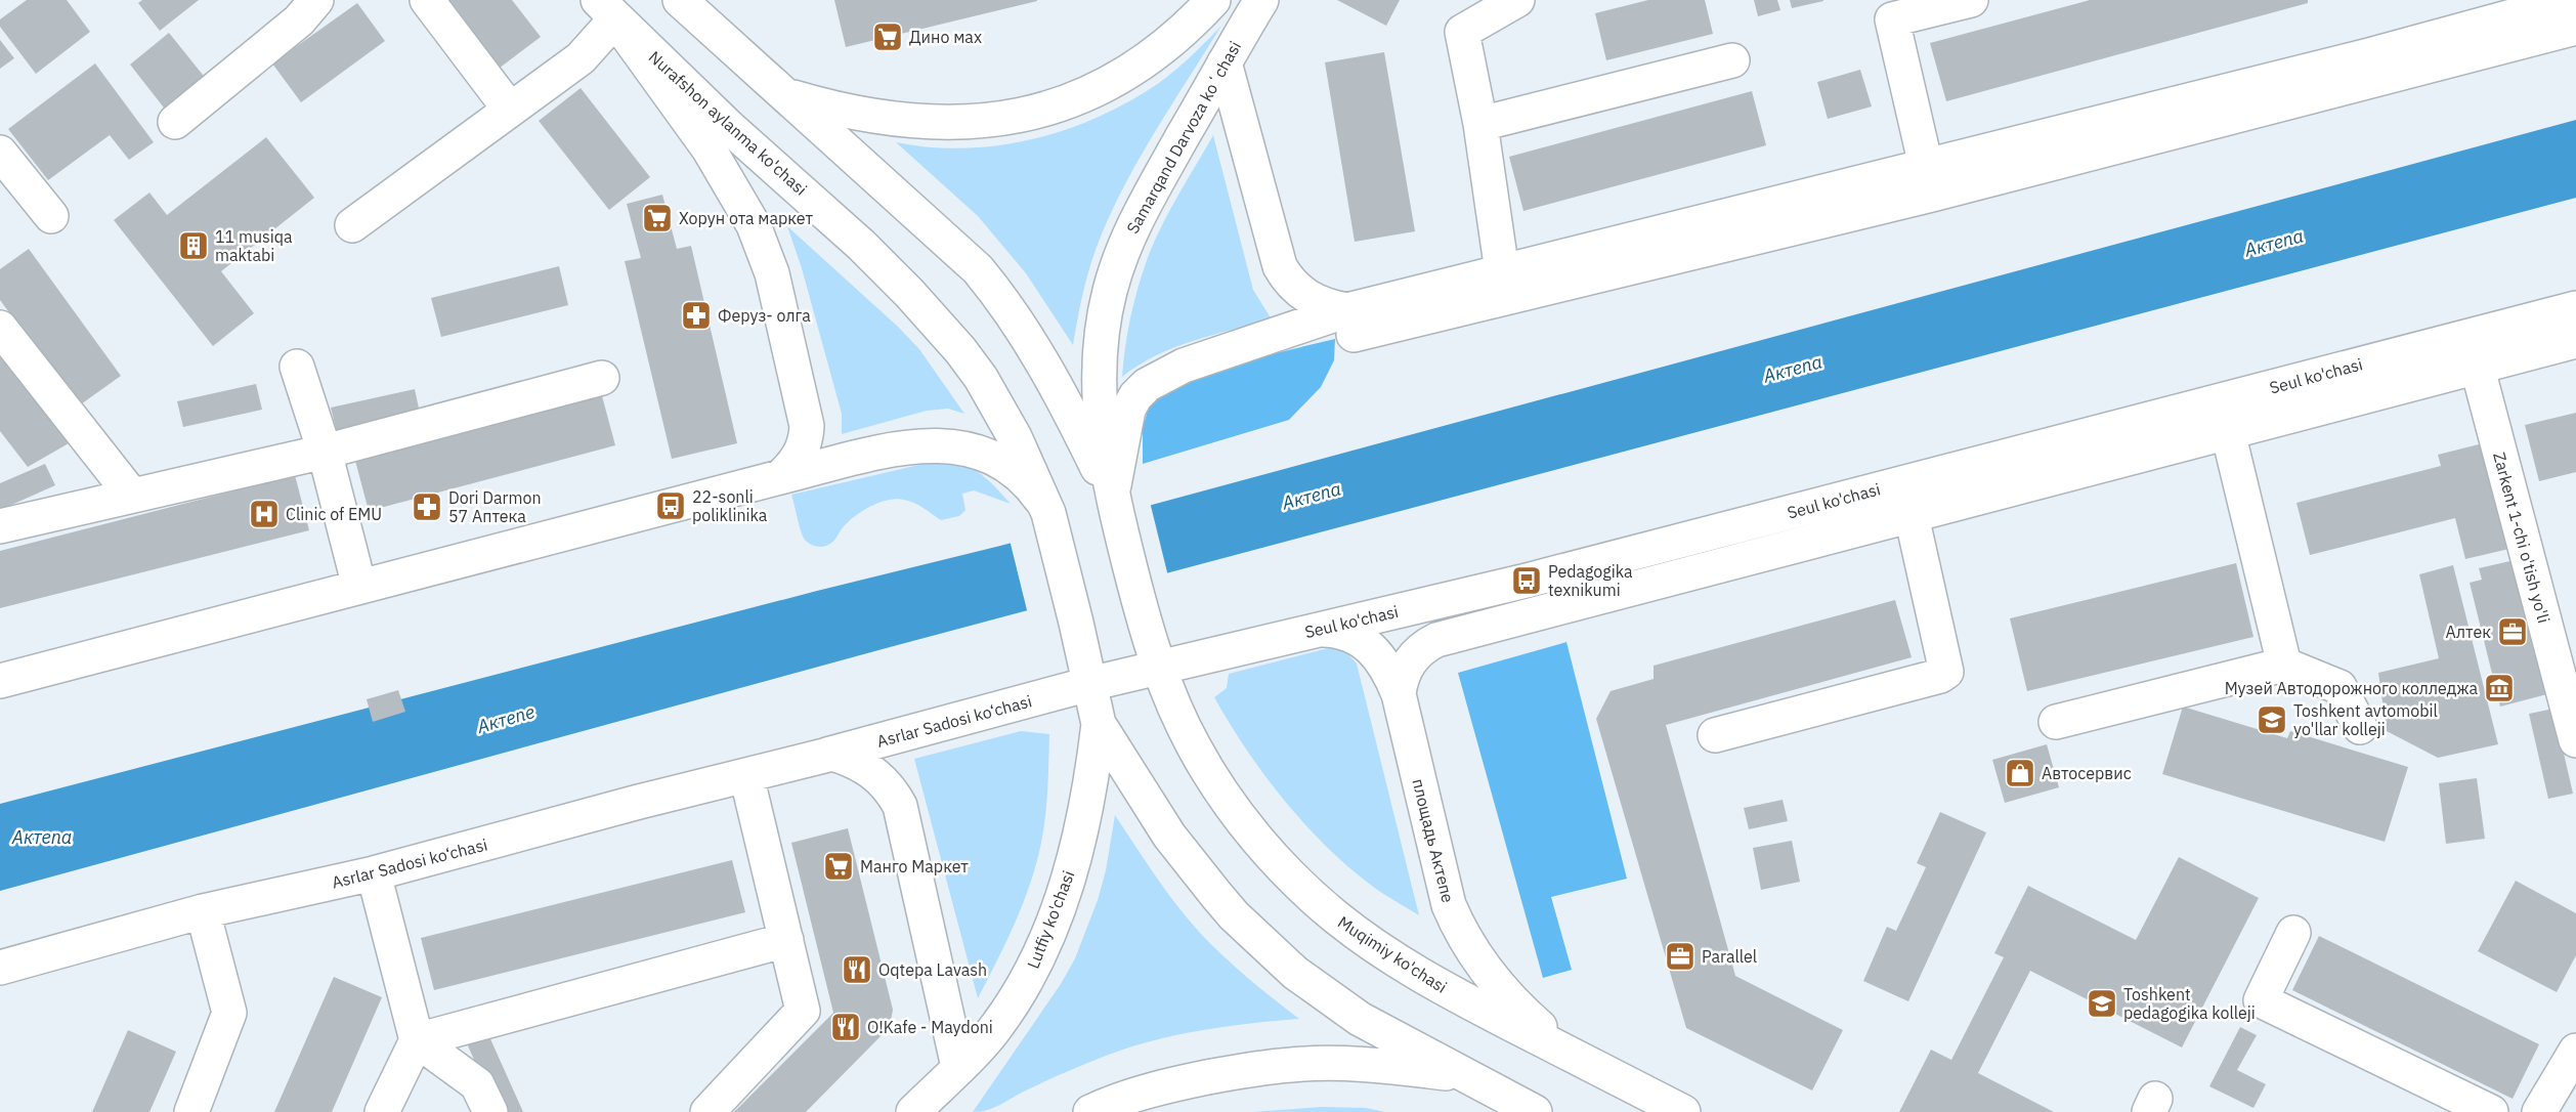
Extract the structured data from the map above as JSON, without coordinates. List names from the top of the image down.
{
  "streets": {
    "main road": [
      "Nurafshon aylanma ko'chasi",
      "Samarqand Darvoza koʻchasi",
      "Seul ko'chasi",
      "Zarkent 1-chi o'tish yo'li",
      "Asrlar Sadosi ko‘chasi",
      "площадь Актепе",
      "Lutfiy ko'chasi",
      "Muqimiy ko'chasi"
    ]
  },
  "crossings": [
    ["Samarqand Darvoza koʻchasi", "Muqimiy ko'chasi"],
    ["Seul ko'chasi", "Zarkent 1-chi o'tish yo'li"],
    ["Seul ko'chasi", "Asrlar Sadosi ko‘chasi"],
    ["Seul ko'chasi", "площадь Актепе"],
    ["Seul ko'chasi", "Muqimiy ko'chasi"],
    ["Asrlar Sadosi ko‘chasi", "Lutfiy ko'chasi"],
    ["площадь Актепе", "Muqimiy ko'chasi"]
  ],
  "water": ["Актепа", "Актепе"],
  "places": {
    "supermarket": ["Дино мах", "Хорун ота маркет", "Манго Маркет"],
    "building": ["11 musiqa maktabi"],
    "pharmacy": ["Феруз- олга", "Dori Darmon 57 Аптека"],
    "bus stop": ["22-sonli poliklinika", "Pedagogika texnikumi"],
    "hospital": ["Clinic of EMU"],
    "office": ["Алтек", "Parallel"],
    "museum": ["Музей Автодорожного колледжа"],
    "school or university": ["Toshkent avtomobil yo'llar kolleji", "Toshkent pedagogika kolleji"],
    "shop": ["Автосервис"],
    "restaurant": ["Oqtepa Lavash", "O!Kafe - Maydoni"]
  }
}
